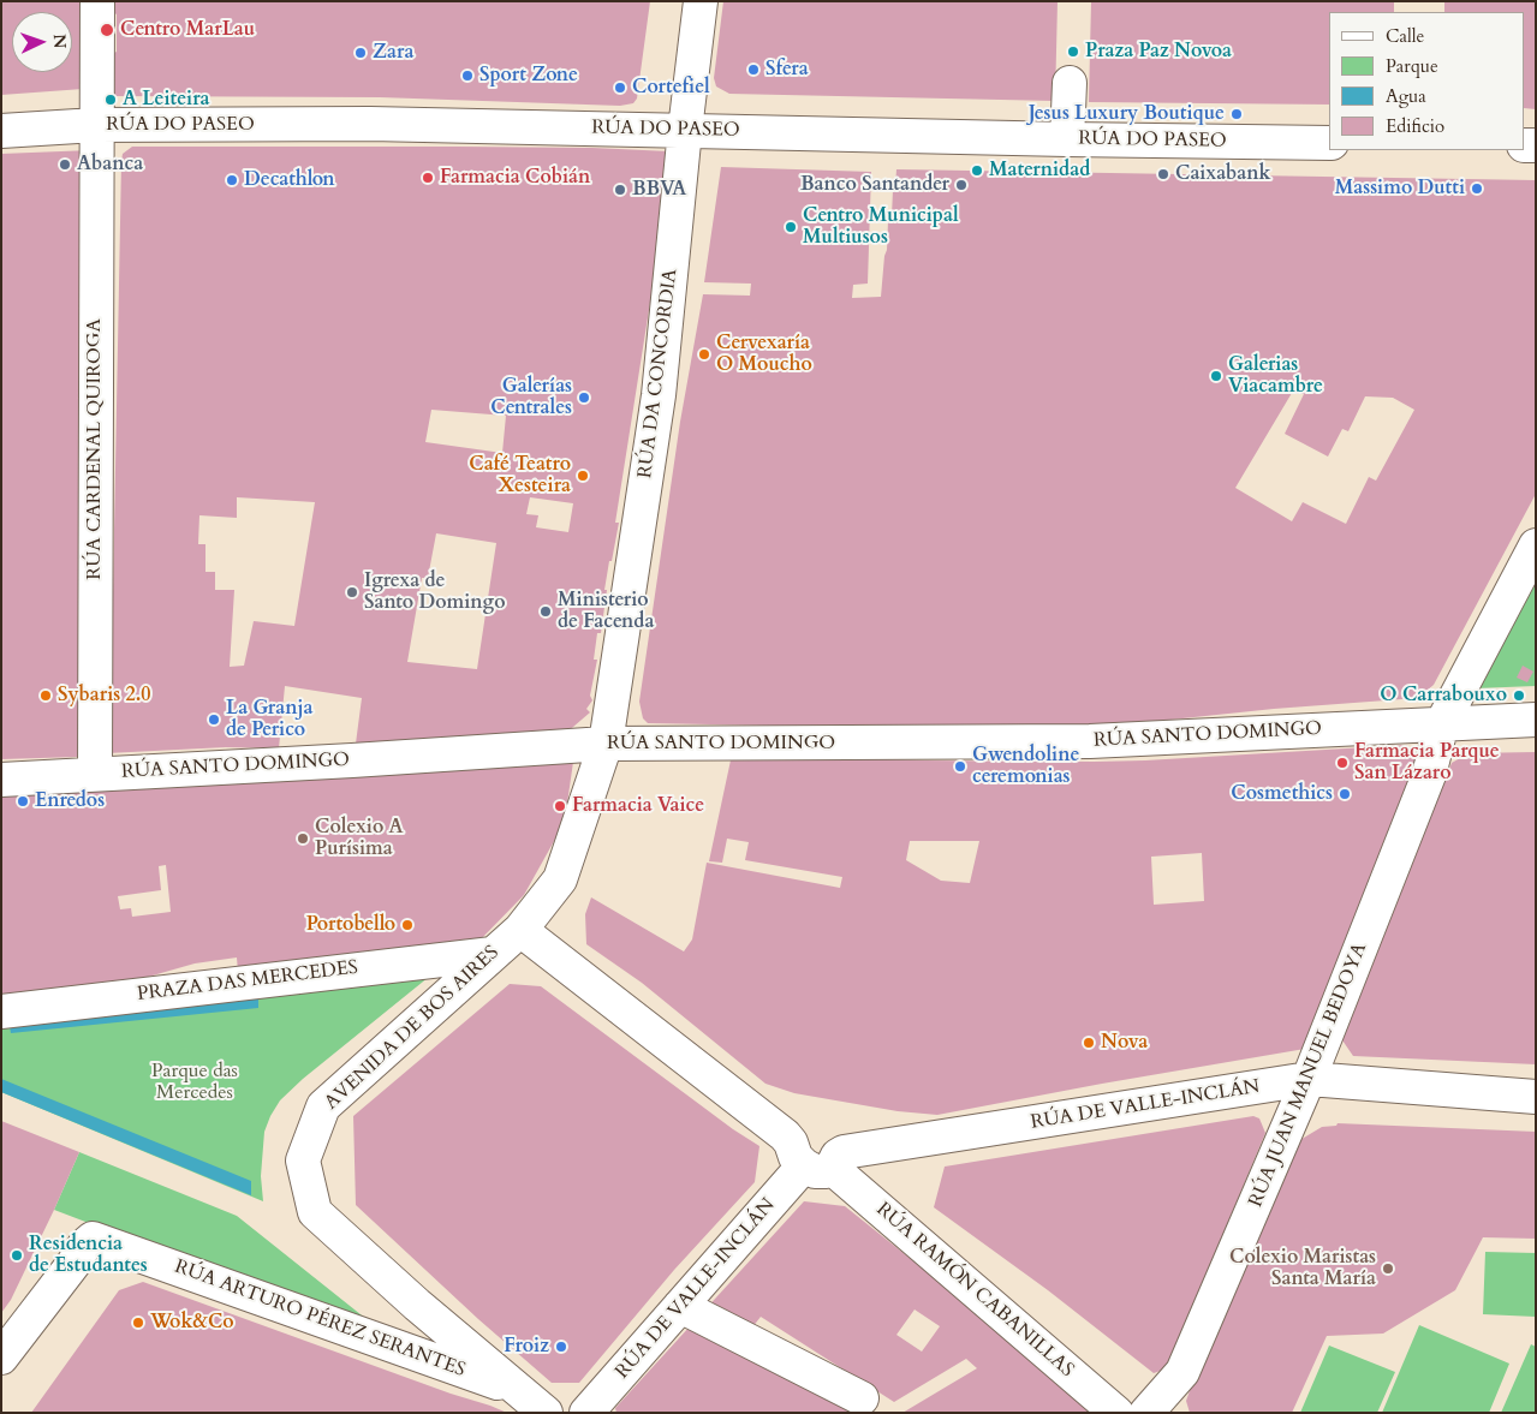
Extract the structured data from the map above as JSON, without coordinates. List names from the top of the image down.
{
  "streets": {
    "street": [
      "RÚA DO PASEO",
      "RÚA DA CONCORDIA",
      "RÚA CARDENAL QUIROGA",
      "RÚA SANTO DOMINGO",
      "PRAZA DAS MERCEDES",
      "AVENIDA DE BOS AIRES",
      "RÚA JUAN MANUEL BEDOYA",
      "RÚA DE VALLE-INCLÁN",
      "RÚA RAMÓN CABANILLAS",
      "RÚA ARTURO PÉREZ SERANTES"
    ]
  },
  "crossings": [
    ["RÚA DO PASEO", "RÚA DA CONCORDIA"],
    ["RÚA DO PASEO", "RÚA CARDENAL QUIROGA"],
    ["RÚA DA CONCORDIA", "RÚA SANTO DOMINGO"],
    ["RÚA DA CONCORDIA", "AVENIDA DE BOS AIRES"],
    ["RÚA CARDENAL QUIROGA", "RÚA SANTO DOMINGO"],
    ["RÚA SANTO DOMINGO", "AVENIDA DE BOS AIRES"],
    ["RÚA SANTO DOMINGO", "RÚA JUAN MANUEL BEDOYA"],
    ["PRAZA DAS MERCEDES", "AVENIDA DE BOS AIRES"],
    ["AVENIDA DE BOS AIRES", "RÚA ARTURO PÉREZ SERANTES"],
    ["RÚA JUAN MANUEL BEDOYA", "RÚA DE VALLE-INCLÁN"],
    ["RÚA DE VALLE-INCLÁN", "RÚA RAMÓN CABANILLAS"]
  ],
  "parks": ["Parque das Mercedes"],
  "places": [
    "Centro MarLau",
    "Praza Paz Novoa",
    "Zara",
    "Sfera",
    "Sport Zone",
    "Cortefiel",
    "A Leiteira",
    "Jesus Luxury Boutique",
    "Abanca",
    "Maternidad",
    "Caixabank",
    "Farmacia Cobián",
    "Decathlon",
    "Banco Santander",
    "Massimo Dutti",
    "BBVA",
    "Centro Municipal Multiusos",
    "Cervexaría O Moucho",
    "Galerias Viacambre",
    "Galerías Centrales",
    "Café Teatro Xesteira",
    "Igrexa de Santo Domingo",
    "Ministerio de Facenda",
    "Sybaris 2.0",
    "O Carrabouxo",
    "La Granja de Perico",
    "Farmacia Parque San Lázaro",
    "Gwendoline ceremonias",
    "Cosmethics",
    "Enredos",
    "Farmacia Vaice",
    "Colexio A Purísima",
    "Portobello",
    "Nova",
    "Residencia de Estudantes",
    "Colexio Maristas Santa María",
    "Wok&Co",
    "Froiz"
  ],
  "legend": [
    "Calle",
    "Parque",
    "Agua",
    "Edificio"
  ],
  "north": "right"
}
